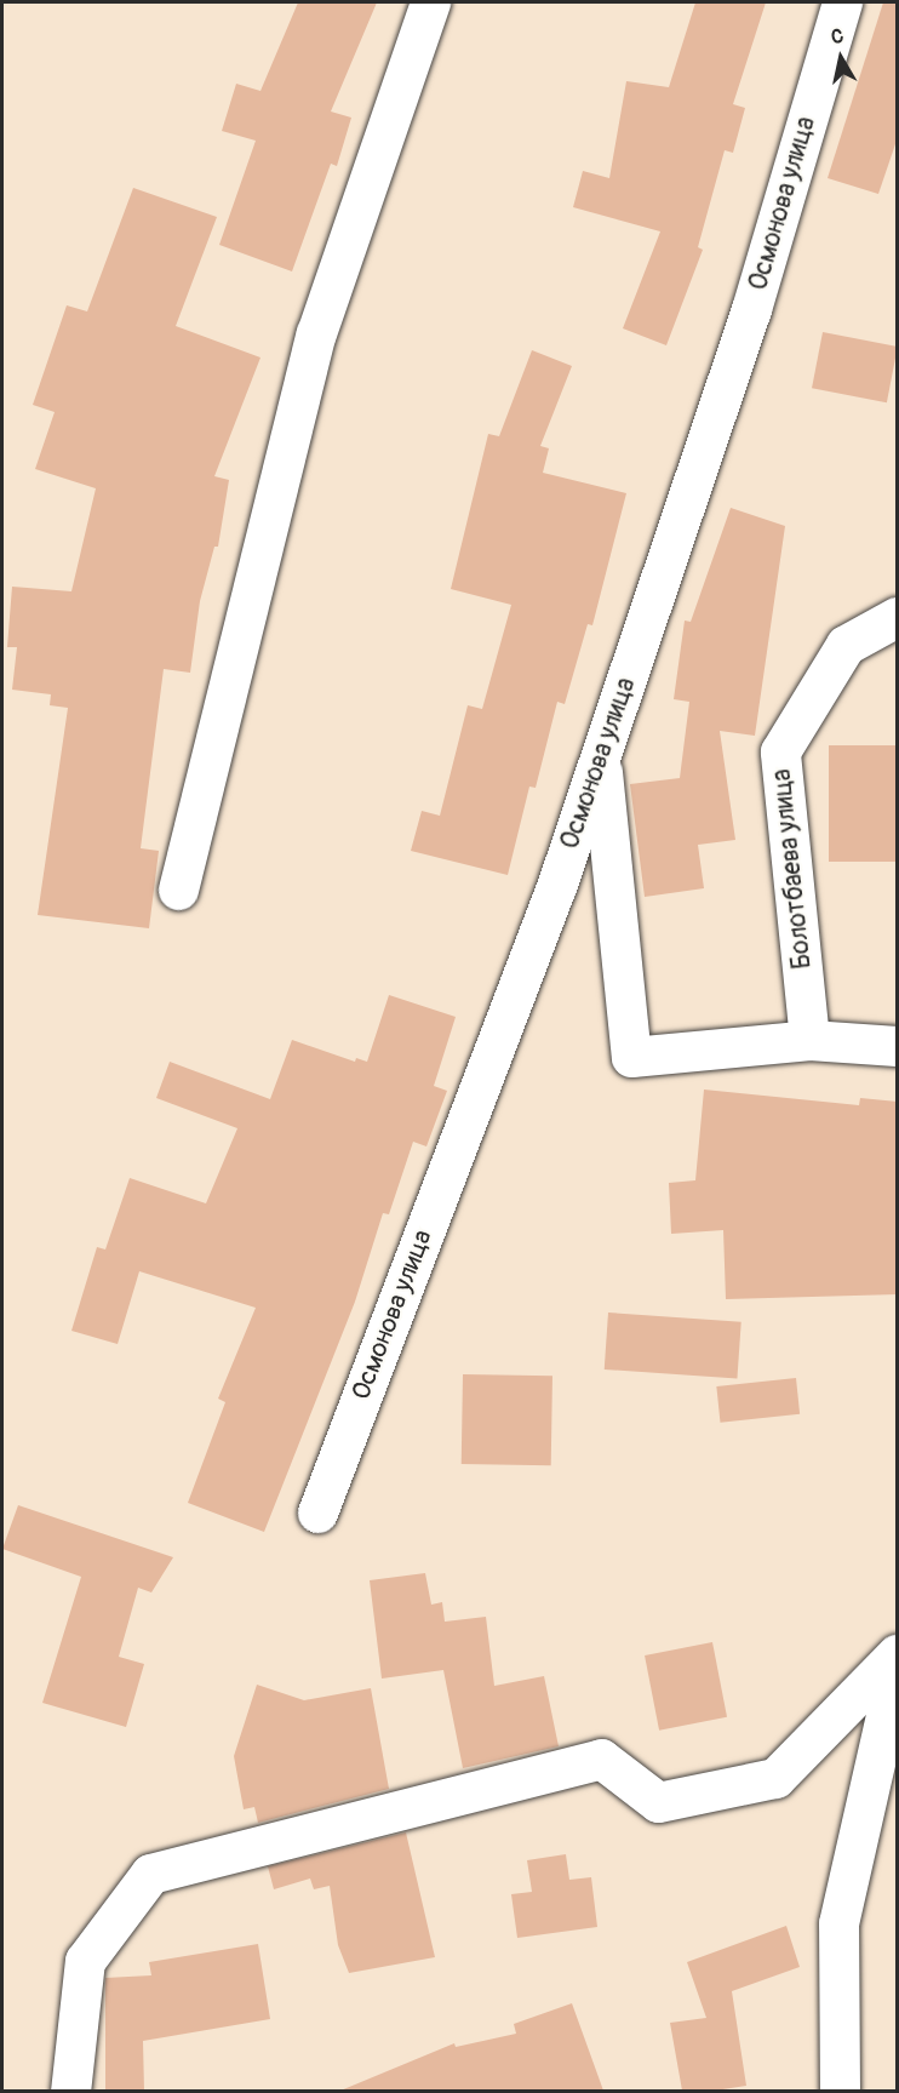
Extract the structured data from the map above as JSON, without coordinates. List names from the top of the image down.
{
  "streets": {
    "street": ["Осмонова улица", "Болотбаева улица"]
  },
  "north": "top"
}
